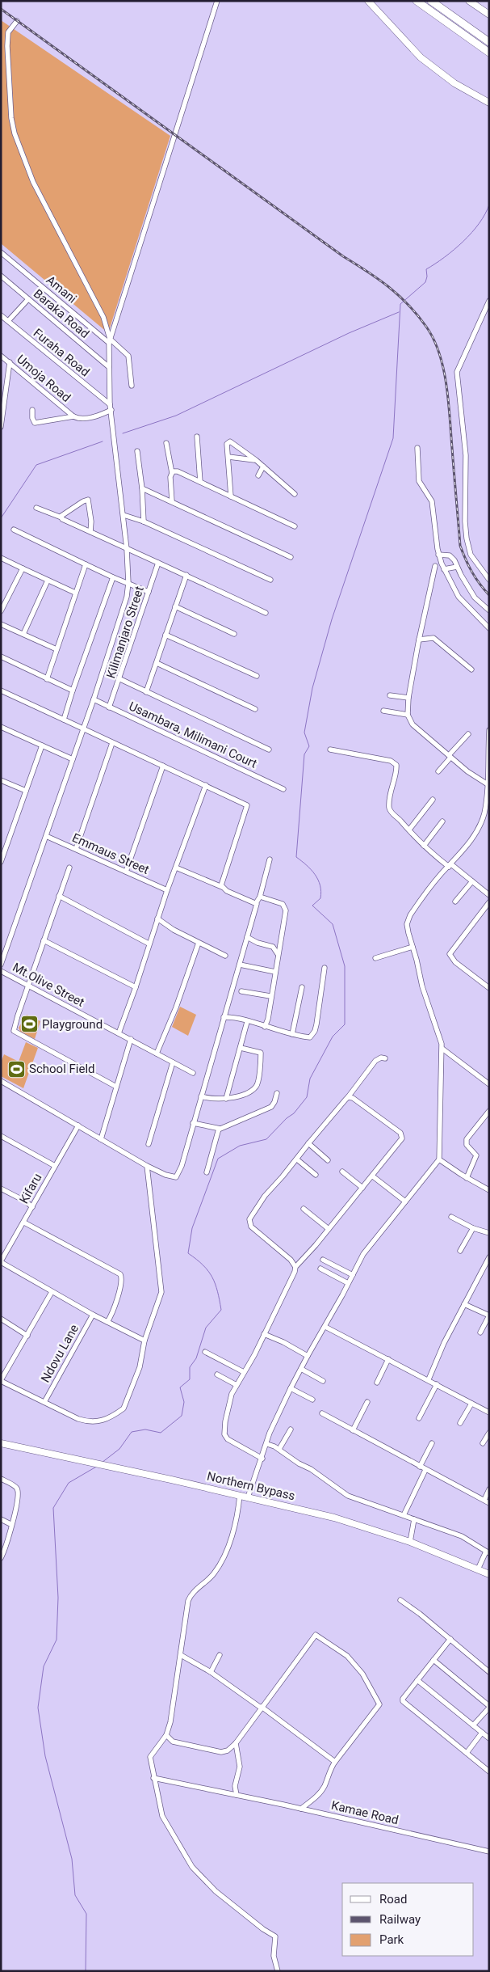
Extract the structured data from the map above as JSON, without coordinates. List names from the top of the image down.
{
  "streets": {
    "main road": ["Northern Bypass"],
    "street": [
      "Amani",
      "Baraka Road",
      "Furaha Road",
      "Umoja Road",
      "Kilimanjaro Street",
      "Usambara, Milimani Court",
      "Emmaus Street",
      "Mt.Olive Street",
      "Kifaru",
      "Ndovu Lane",
      "Kamae Road"
    ]
  },
  "crossings": [
    ["Kilimanjaro Street", "Usambara, Milimani Court"]
  ],
  "places": {
    "sports": ["Playground", "School Field"]
  },
  "legend": ["Road", "Railway", "Park"]
}
